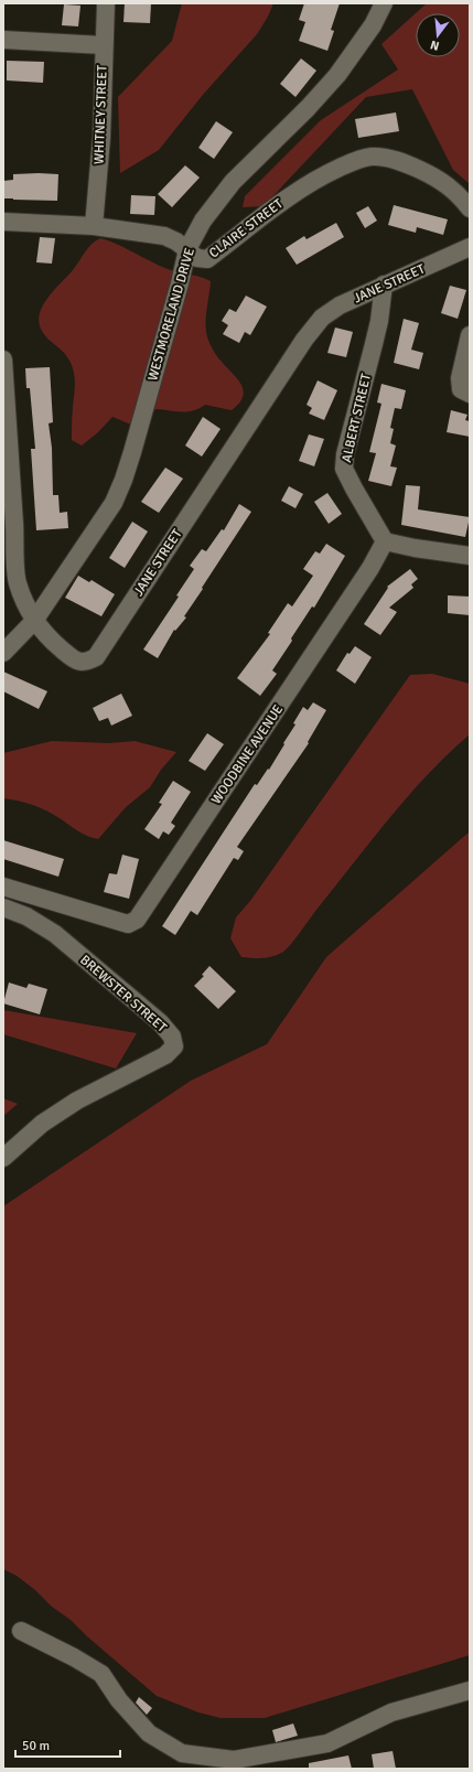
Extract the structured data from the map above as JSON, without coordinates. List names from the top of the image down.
{
  "streets": {
    "street": [
      "WHITNEY STREET",
      "CLAIRE STREET",
      "JANE STREET",
      "WESTMORELAND DRIVE",
      "ALBERT STREET",
      "WOODBINE AVENUE",
      "BREWSTER STREET"
    ]
  },
  "crossings": [
    ["WHITNEY STREET", "CLAIRE STREET"],
    ["CLAIRE STREET", "WESTMORELAND DRIVE"],
    ["JANE STREET", "WESTMORELAND DRIVE"],
    ["JANE STREET", "ALBERT STREET"],
    ["ALBERT STREET", "WOODBINE AVENUE"]
  ],
  "scale_bar": "50 m",
  "north": "bottom"
}
